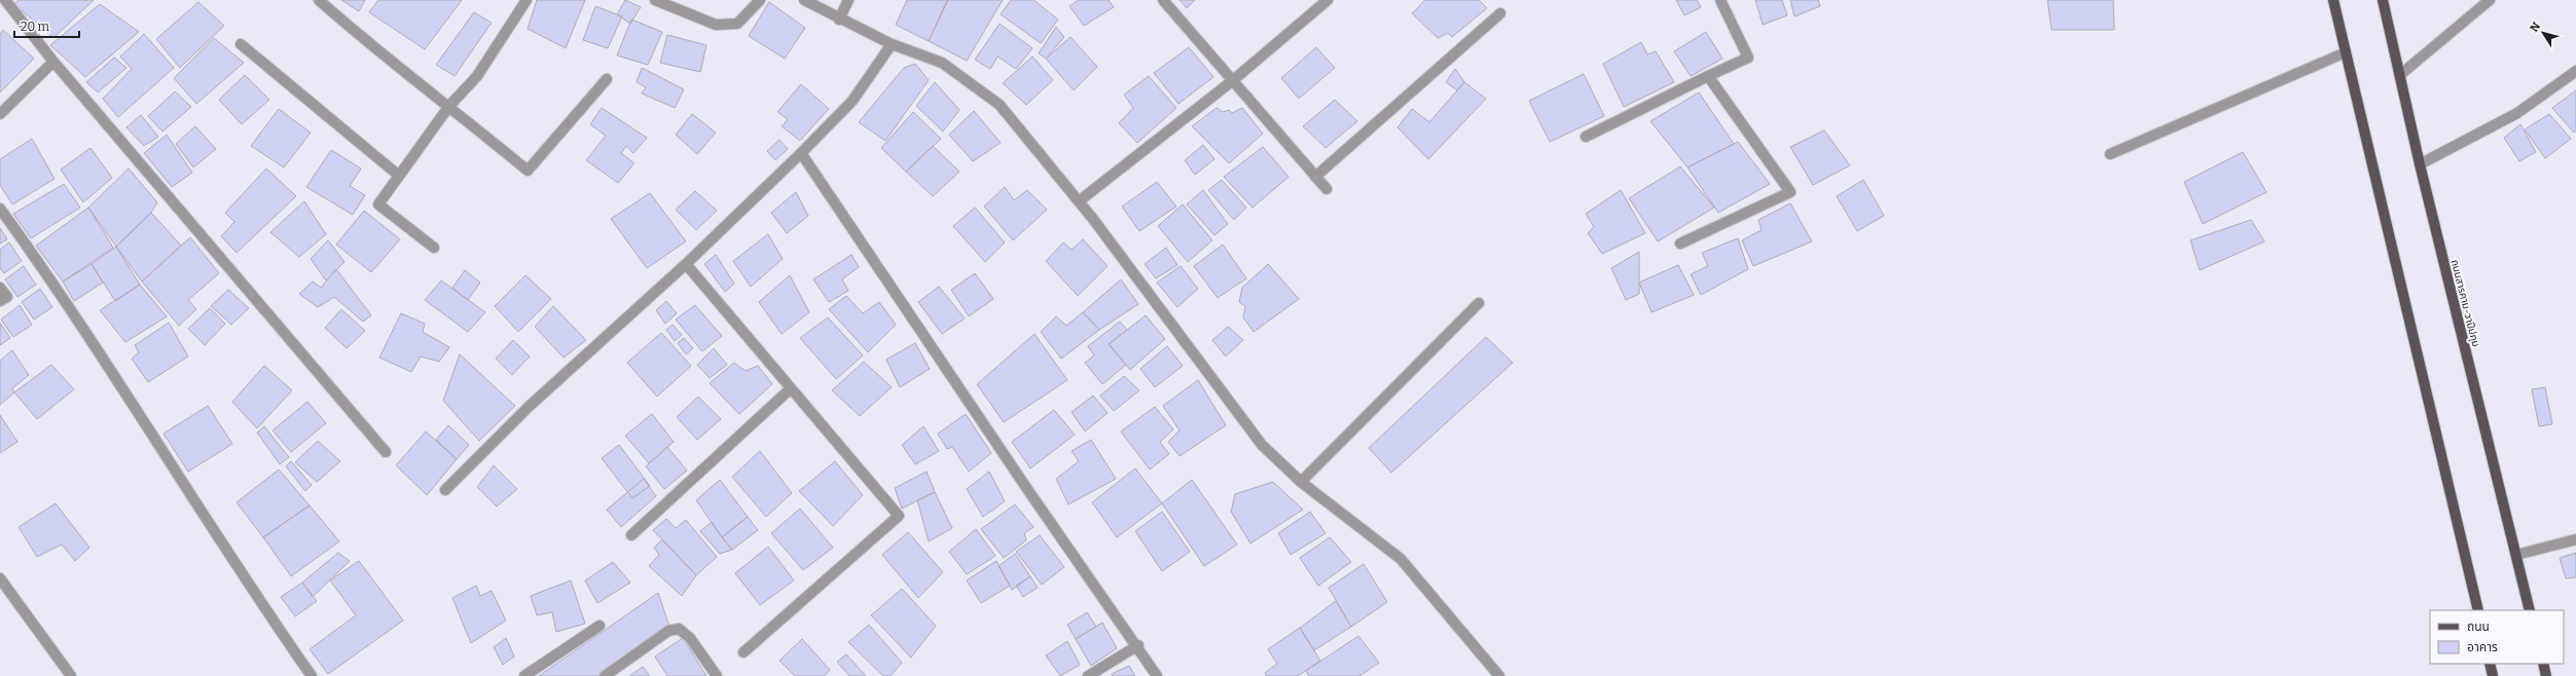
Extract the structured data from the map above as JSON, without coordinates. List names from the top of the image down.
{
  "streets": {
    "main road": ["ถนนสารคาม-วาปีปทุม"]
  },
  "legend": ["ถนน", "อาคาร"],
  "scale_bar": "20 m",
  "north": "top left"
}
